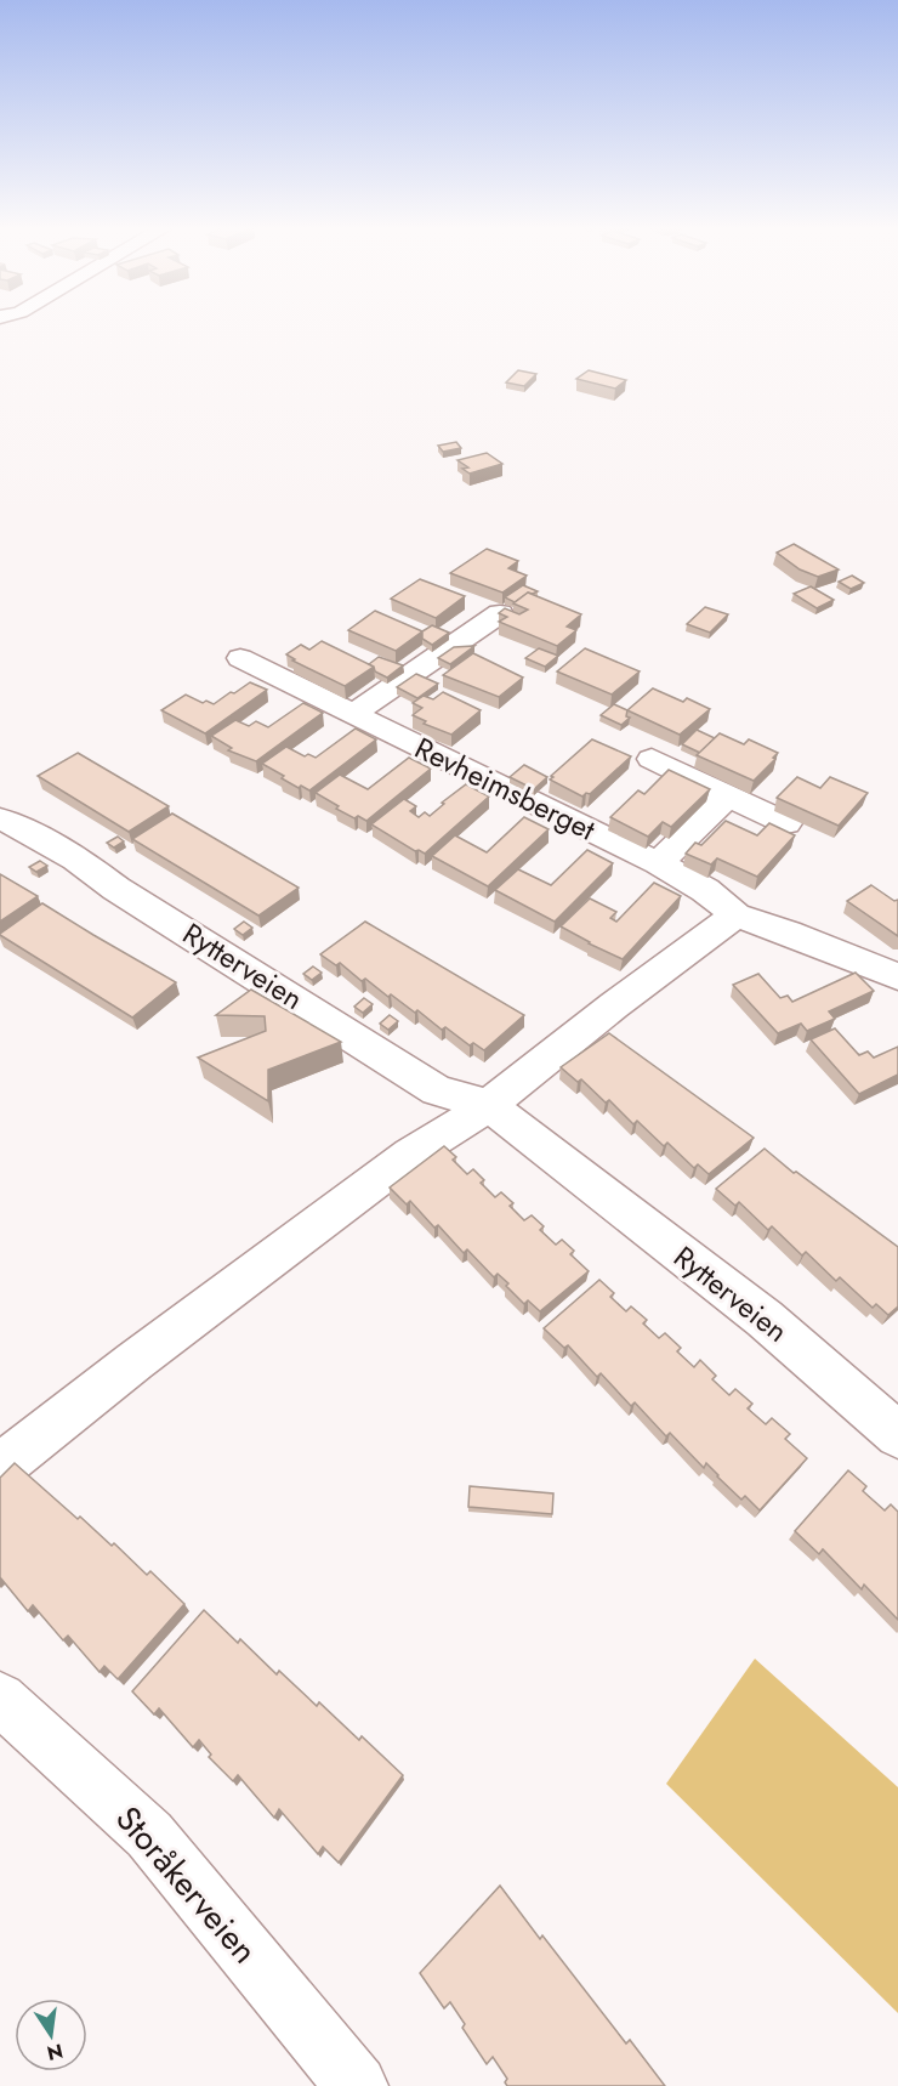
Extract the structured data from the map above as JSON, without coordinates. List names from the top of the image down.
{
  "streets": {
    "street": ["Revheimsberget", "Rytterveien", "Storåkerveien"]
  },
  "north": "bottom"
}
